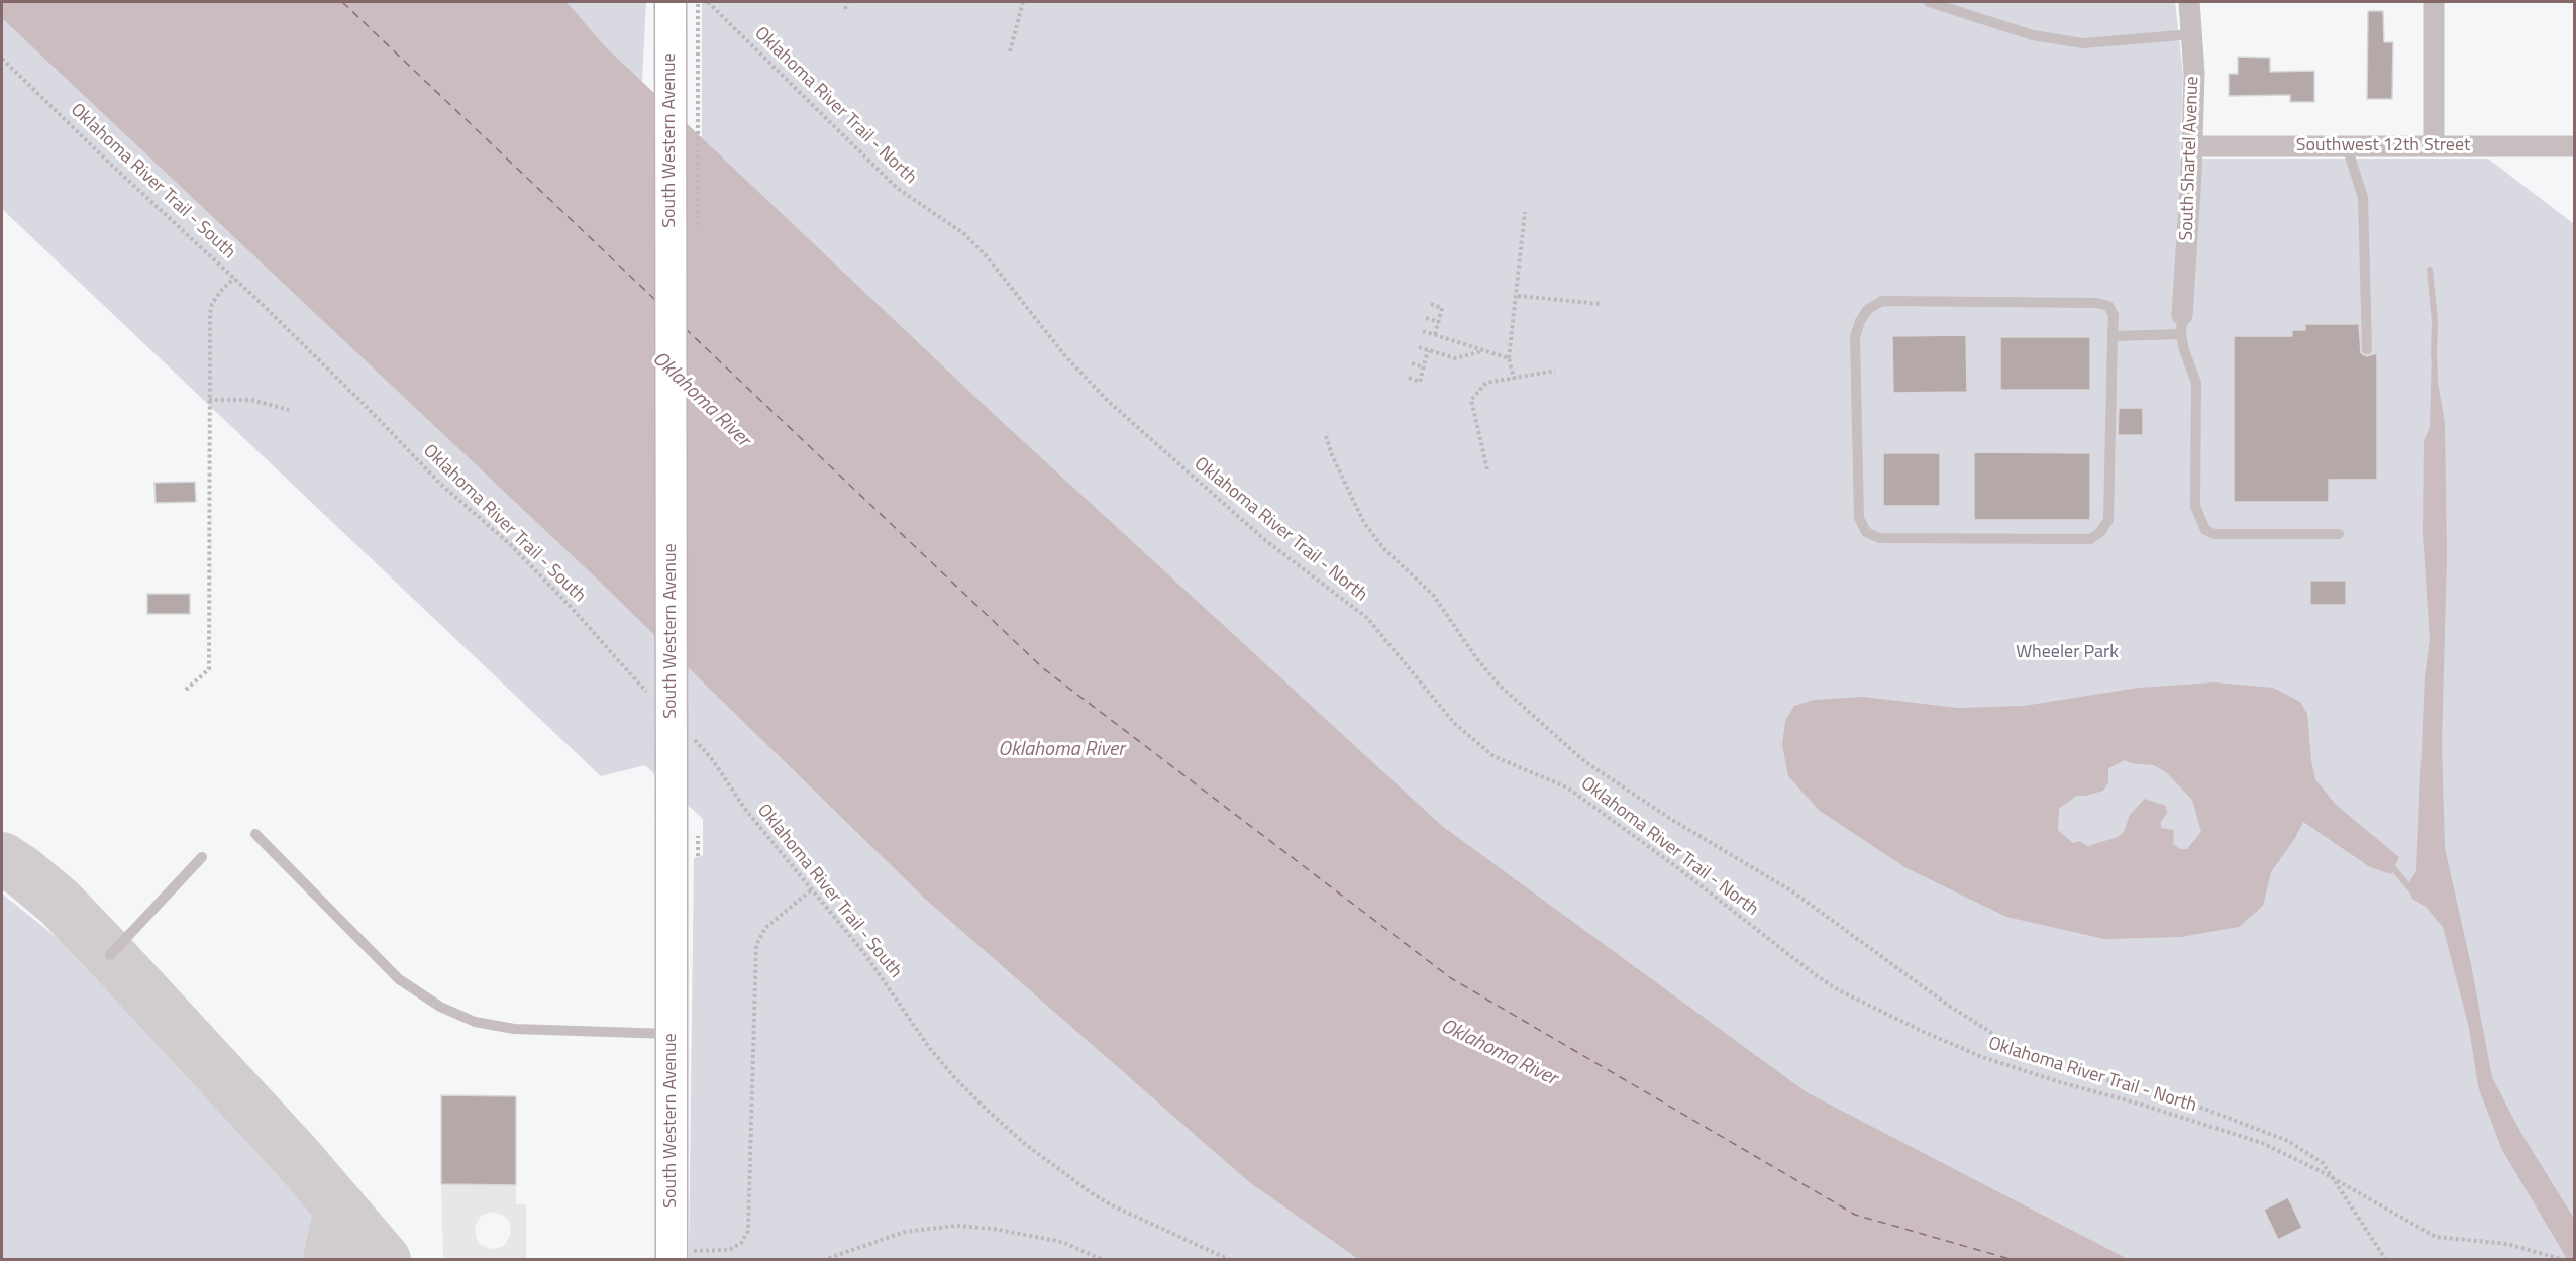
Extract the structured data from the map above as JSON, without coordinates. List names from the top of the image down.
{
  "streets": {
    "main road": ["South Western Avenue"],
    "street": ["Southwest 12th Street", "South Shartel Avenue"],
    "path": ["Oklahoma River Trail - North", "Oklahoma River Trail - South"]
  },
  "crossings": [
    ["Southwest 12th Street", "South Shartel Avenue"]
  ],
  "water": ["Oklahoma River"],
  "parks": ["Wheeler Park"]
}
